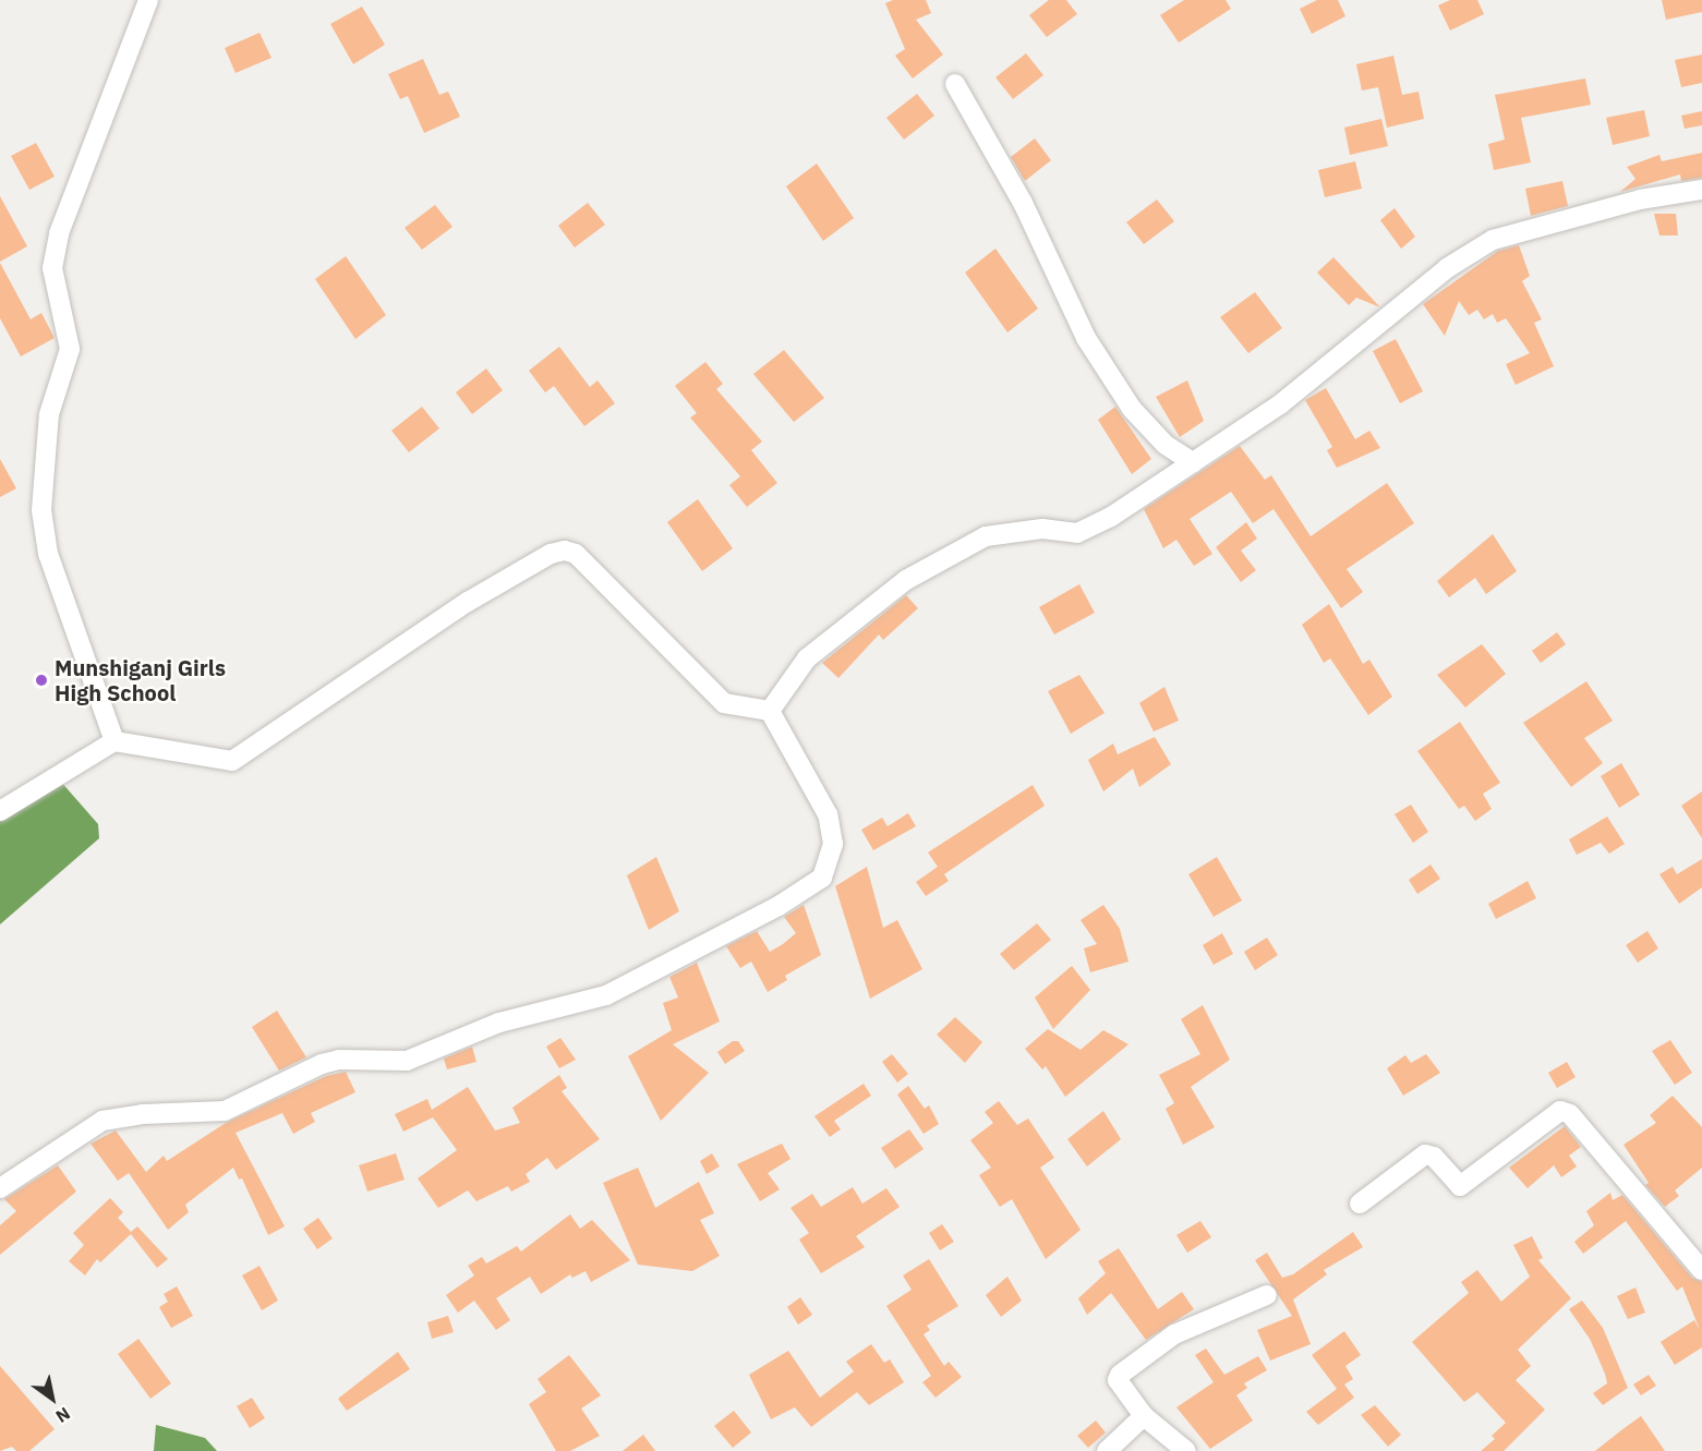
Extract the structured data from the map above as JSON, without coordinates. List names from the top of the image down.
{
  "places": ["Munshiganj Girls High School"],
  "north": "bottom right"
}
